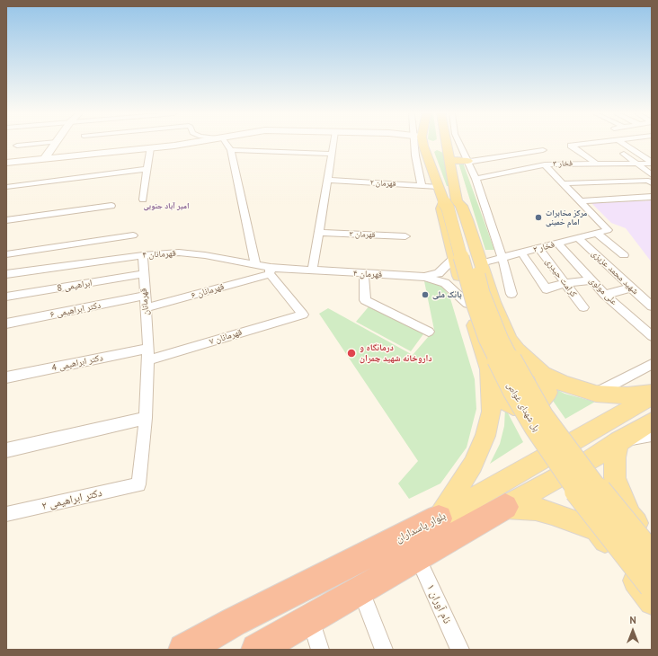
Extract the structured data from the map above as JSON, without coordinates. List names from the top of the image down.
{
  "streets": {
    "highway": ["بلوار پاسداران"],
    "main road": ["پل شهدای غواص"],
    "street": [
      "فخار ۳",
      "قهرمان ۲",
      "قهرمان ۳",
      "فخار ۲",
      "قهرمانان ۴",
      "شهید محمد عزیزی",
      "قهرمان ۴",
      "کرامت حیدری",
      "ابراهیمی 8",
      "قهرمانان ۶",
      "علی مولوی",
      "قهرمانان",
      "دکتر ابراهیمی ۶",
      "قهرمانان ۷",
      "دکتر ابراهیمی 4",
      "دکتر ابراهیمی ۲",
      "نام آوران ۱"
    ]
  },
  "crossings": [
    ["قهرمان ۲", "پل شهدای غواص"],
    ["فخار ۲", "شهید محمد عزیزی"],
    ["فخار ۲", "کرامت حیدری"],
    ["فخار ۲", "علی مولوی"],
    ["قهرمانان ۴", "قهرمان ۴"],
    ["قهرمانان ۴", "قهرمانان ۶"],
    ["قهرمانان ۴", "قهرمانان"],
    ["قهرمانان ۴", "قهرمانان ۷"],
    ["ابراهیمی 8", "قهرمانان"],
    ["قهرمانان ۶", "قهرمانان"],
    ["قهرمانان ۶", "قهرمانان ۷"],
    ["قهرمانان", "دکتر ابراهیمی ۶"],
    ["قهرمانان", "قهرمانان ۷"],
    ["قهرمانان", "دکتر ابراهیمی 4"],
    ["قهرمانان", "دکتر ابراهیمی ۲"],
    ["قهرمانان ۷", "دکتر ابراهیمی 4"]
  ],
  "districts": ["امير آباد جنوبی"],
  "places": ["مرکز مخابرات امام خمینی", "بانک ملی", "درمانگاه و داروخانه شهید چمران"],
  "north": "top"
}
